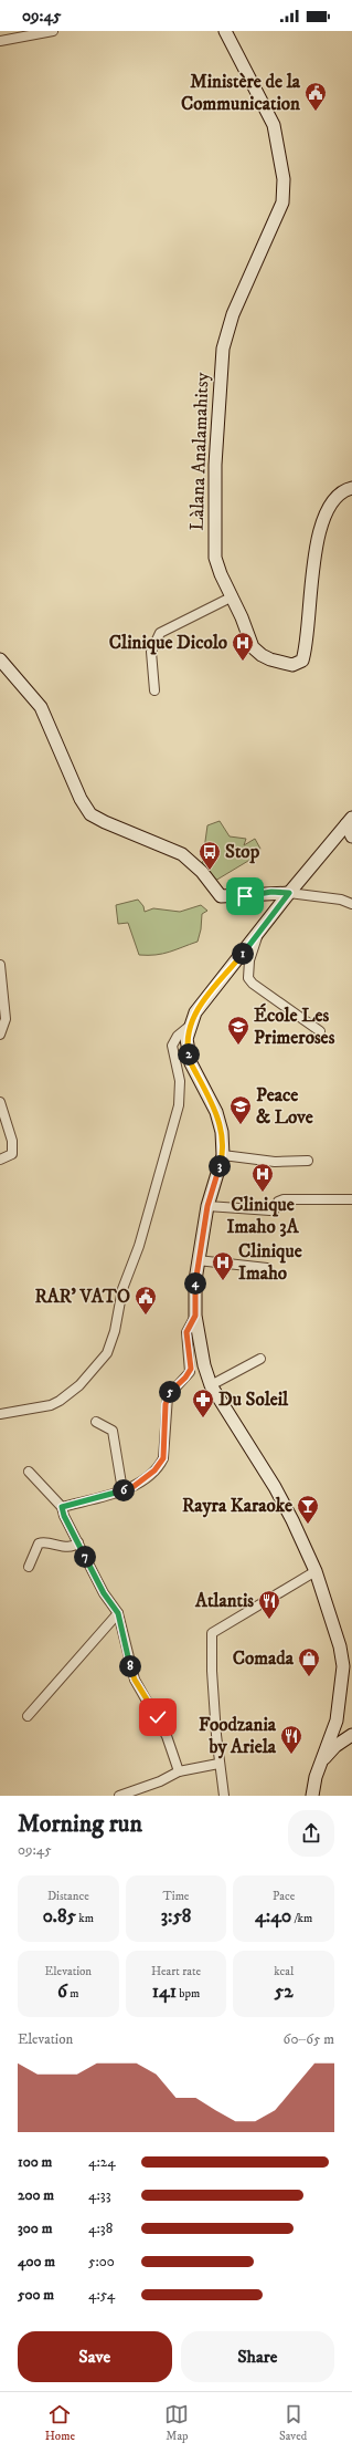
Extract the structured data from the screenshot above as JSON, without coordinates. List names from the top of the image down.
{
  "streets": {
    "street": ["Làlana Analamahitsy"]
  },
  "places": {
    "public building": ["Ministère de la Communication", "RAR' VATO"],
    "hospital": ["Clinique Dicolo", "Clinique Imaho 3A", "Clinique Imaho"],
    "bus stop": ["Stop"],
    "school or university": ["École Les Primeroses", "Peace & Love"],
    "pharmacy": ["Du Soleil"],
    "bar": ["Rayra Karaoke"],
    "restaurant": ["Atlantis", "Foodzania by Ariela"],
    "shop": ["Comada"]
  },
  "page": {
    "status": "09:45",
    "pins": [
      "1",
      "2",
      "3",
      "4",
      "5",
      "6",
      "7",
      "8"
    ],
    "heading": ["Morning run", "09:45"],
    "stats": [
      ["Distance", "0.85 km"],
      ["Time", "3:58"],
      ["Pace", "4:40 /km"],
      ["Elevation", "6 m"],
      ["Heart rate", "141 bpm"],
      ["kcal", "52"]
    ],
    "chart": ["Elevation", "60–65 m"],
    "list": [
      {
        "name": "100 m",
        "note": "4:24"
      },
      {
        "name": "200 m",
        "note": "4:33"
      },
      {
        "name": "300 m",
        "note": "4:38"
      },
      {
        "name": "400 m",
        "note": "5:00"
      },
      {
        "name": "500 m",
        "note": "4:54"
      }
    ],
    "buttons": ["Save", "Share"],
    "tabs": ["Home", "Map", "Saved"]
  }
}
